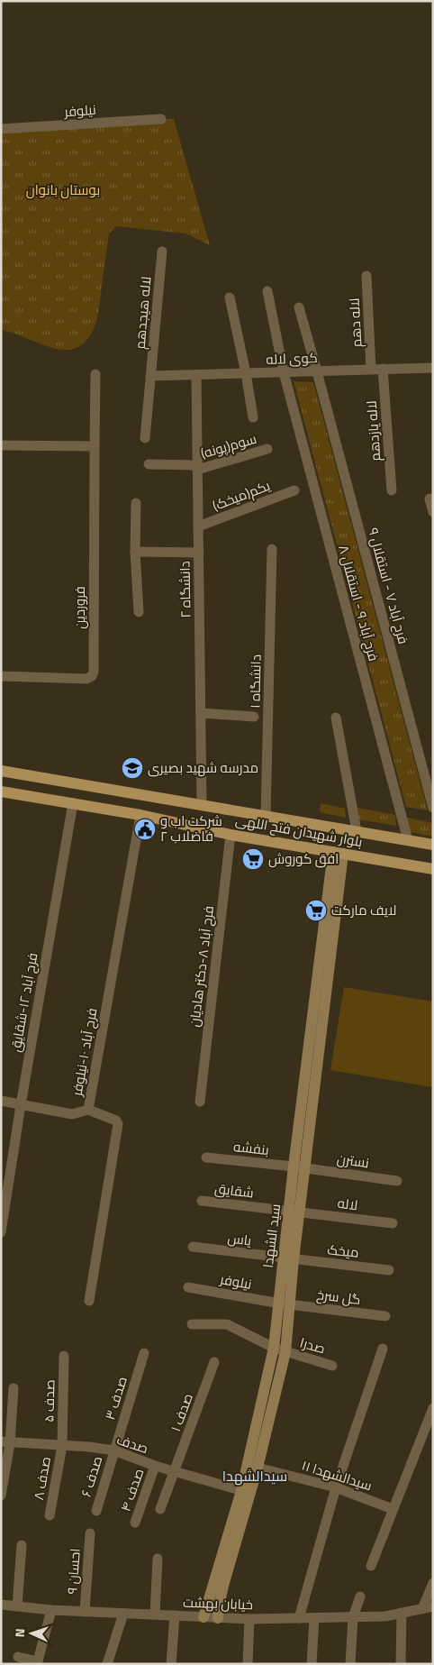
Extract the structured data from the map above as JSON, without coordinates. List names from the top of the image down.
{
  "streets": {
    "main road": ["بلوار شهیدان فتح اللهی"],
    "street": [
      "نیلوفر",
      "لاله هیجدهم",
      "لاله دهم",
      "کوی لاله",
      "لاله یازدهم",
      "سوم(پونه)",
      "یکم(میخک)",
      "فرح آباد ۷ - استقلال ۹",
      "دانشگاه ۲",
      "فرح آباد ۹ - استقلال ۸",
      "فروردین",
      "دانشگاه ۱",
      "فرح آباد ۸-دکتر هادیان",
      "فرح آباد ۱۲-شقایق",
      "فرح آباد ۱۰-نیلوفر",
      "بنفشه",
      "نسترن",
      "شقایق",
      "لاله",
      "سید الشهدا",
      "یاس",
      "میخک",
      "گل سرخ",
      "صدرا",
      "صدف ۳",
      "صدف ۵",
      "صدف ۱",
      "صدف",
      "سیدالشهدا ۱۱",
      "صدف ۶",
      "صدف ۸",
      "صدف ۴",
      "احسان ۹",
      "خیابان بهشت"
    ]
  },
  "crossings": [
    ["نیلوفر", "سید الشهدا"],
    ["نیلوفر", "گل سرخ"],
    ["لاله هیجدهم", "کوی لاله"],
    ["لاله دهم", "کوی لاله"],
    ["کوی لاله", "لاله یازدهم"],
    ["کوی لاله", "فرح آباد ۷ - استقلال ۹"],
    ["کوی لاله", "دانشگاه ۲"],
    ["کوی لاله", "فرح آباد ۹ - استقلال ۸"],
    ["سوم(پونه)", "دانشگاه ۲"],
    ["یکم(میخک)", "دانشگاه ۲"],
    ["دانشگاه ۲", "بلوار شهیدان فتح اللهی"],
    ["فرح آباد ۹ - استقلال ۸", "بلوار شهیدان فتح اللهی"],
    ["دانشگاه ۱", "بلوار شهیدان فتح اللهی"],
    ["بلوار شهیدان فتح اللهی", "فرح آباد ۸-دکتر هادیان"],
    ["بلوار شهیدان فتح اللهی", "فرح آباد ۱۲-شقایق"],
    ["بلوار شهیدان فتح اللهی", "فرح آباد ۱۰-نیلوفر"],
    ["بلوار شهیدان فتح اللهی", "سید الشهدا"],
    ["بنفشه", "نسترن"],
    ["بنفشه", "سید الشهدا"],
    ["نسترن", "سید الشهدا"],
    ["شقایق", "لاله"],
    ["شقایق", "سید الشهدا"],
    ["لاله", "سید الشهدا"],
    ["سید الشهدا", "یاس"],
    ["سید الشهدا", "میخک"],
    ["سید الشهدا", "گل سرخ"],
    ["سید الشهدا", "صدرا"],
    ["سید الشهدا", "صدف"],
    ["سید الشهدا", "سیدالشهدا ۱۱"],
    ["سید الشهدا", "خیابان بهشت"],
    ["یاس", "میخک"],
    ["صدف ۳", "صدف"],
    ["صدف ۳", "صدف ۶"],
    ["صدف ۵", "صدف"],
    ["صدف ۵", "صدف ۸"],
    ["صدف ۱", "صدف"],
    ["صدف", "صدف ۶"],
    ["صدف", "صدف ۸"],
    ["صدف", "صدف ۴"],
    ["احسان ۹", "خیابان بهشت"]
  ],
  "districts": ["سیدالشهدا"],
  "parks": ["بوستان بانوان"],
  "places": {
    "school or university": ["مدرسه شهید بصیری"],
    "public building": ["شرکت اب و فاضلاب ۲"],
    "supermarket": ["افق کوروش", "لایف مارکت"]
  },
  "north": "left"
}
